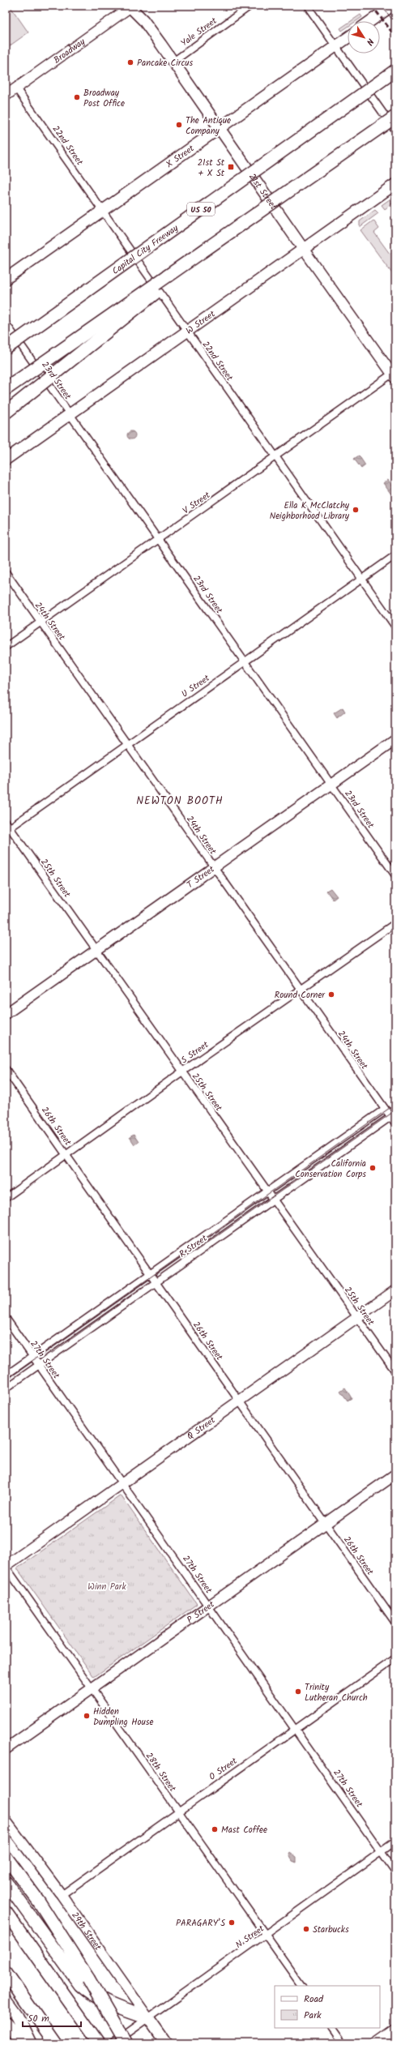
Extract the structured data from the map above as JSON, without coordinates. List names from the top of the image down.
{
  "streets": {
    "highway": ["US 50", "Capital City Freeway"],
    "main road": [
      "Broadway",
      "X Street",
      "21st Street",
      "W Street",
      "T Street",
      "Q Street",
      "P Street",
      "29th Street"
    ],
    "street": [
      "Yale Street",
      "22nd Street",
      "23rd Street",
      "V Street",
      "24th Street",
      "U Street",
      "25th Street",
      "S Street",
      "26th Street",
      "R Street",
      "27th Street",
      "O Street",
      "28th Street",
      "N Street"
    ]
  },
  "crossings": [
    ["Yale Street", "21st Street"],
    ["Broadway", "22nd Street"],
    ["Broadway", "21st Street"],
    ["22nd Street", "X Street"],
    ["22nd Street", "W Street"],
    ["22nd Street", "V Street"],
    ["22nd Street", "U Street"],
    ["X Street", "21st Street"],
    ["21st Street", "W Street"],
    ["21st Street", "V Street"],
    ["W Street", "23rd Street"],
    ["23rd Street", "V Street"],
    ["23rd Street", "U Street"],
    ["23rd Street", "T Street"],
    ["V Street", "24th Street"],
    ["24th Street", "U Street"],
    ["24th Street", "T Street"],
    ["24th Street", "S Street"],
    ["24th Street", "R Street"],
    ["U Street", "25th Street"],
    ["T Street", "25th Street"],
    ["25th Street", "S Street"],
    ["25th Street", "R Street"],
    ["25th Street", "Q Street"],
    ["S Street", "26th Street"],
    ["26th Street", "R Street"],
    ["26th Street", "Q Street"],
    ["26th Street", "P Street"],
    ["R Street", "27th Street"],
    ["27th Street", "Q Street"],
    ["27th Street", "P Street"],
    ["27th Street", "O Street"],
    ["27th Street", "N Street"],
    ["Q Street", "28th Street"],
    ["P Street", "28th Street"],
    ["O Street", "28th Street"],
    ["O Street", "29th Street"],
    ["28th Street", "N Street"],
    ["29th Street", "N Street"]
  ],
  "districts": ["NEWTON BOOTH"],
  "parks": ["Winn Park"],
  "places": {
    "other": [
      "Pancake Circus",
      "Broadway Post Office",
      "The Antique Company",
      "Ella K McClatchy Neighborhood Library",
      "Round Corner",
      "California Conservation Corps",
      "Trinity Lutheran Church",
      "Hidden Dumpling House",
      "Mast Coffee",
      "PARAGARY’S",
      "Starbucks"
    ],
    "transit": ["21st St + X St"]
  },
  "legend": ["Road", "Park"],
  "scale_bar": "50 m",
  "north": "bottom right"
}
